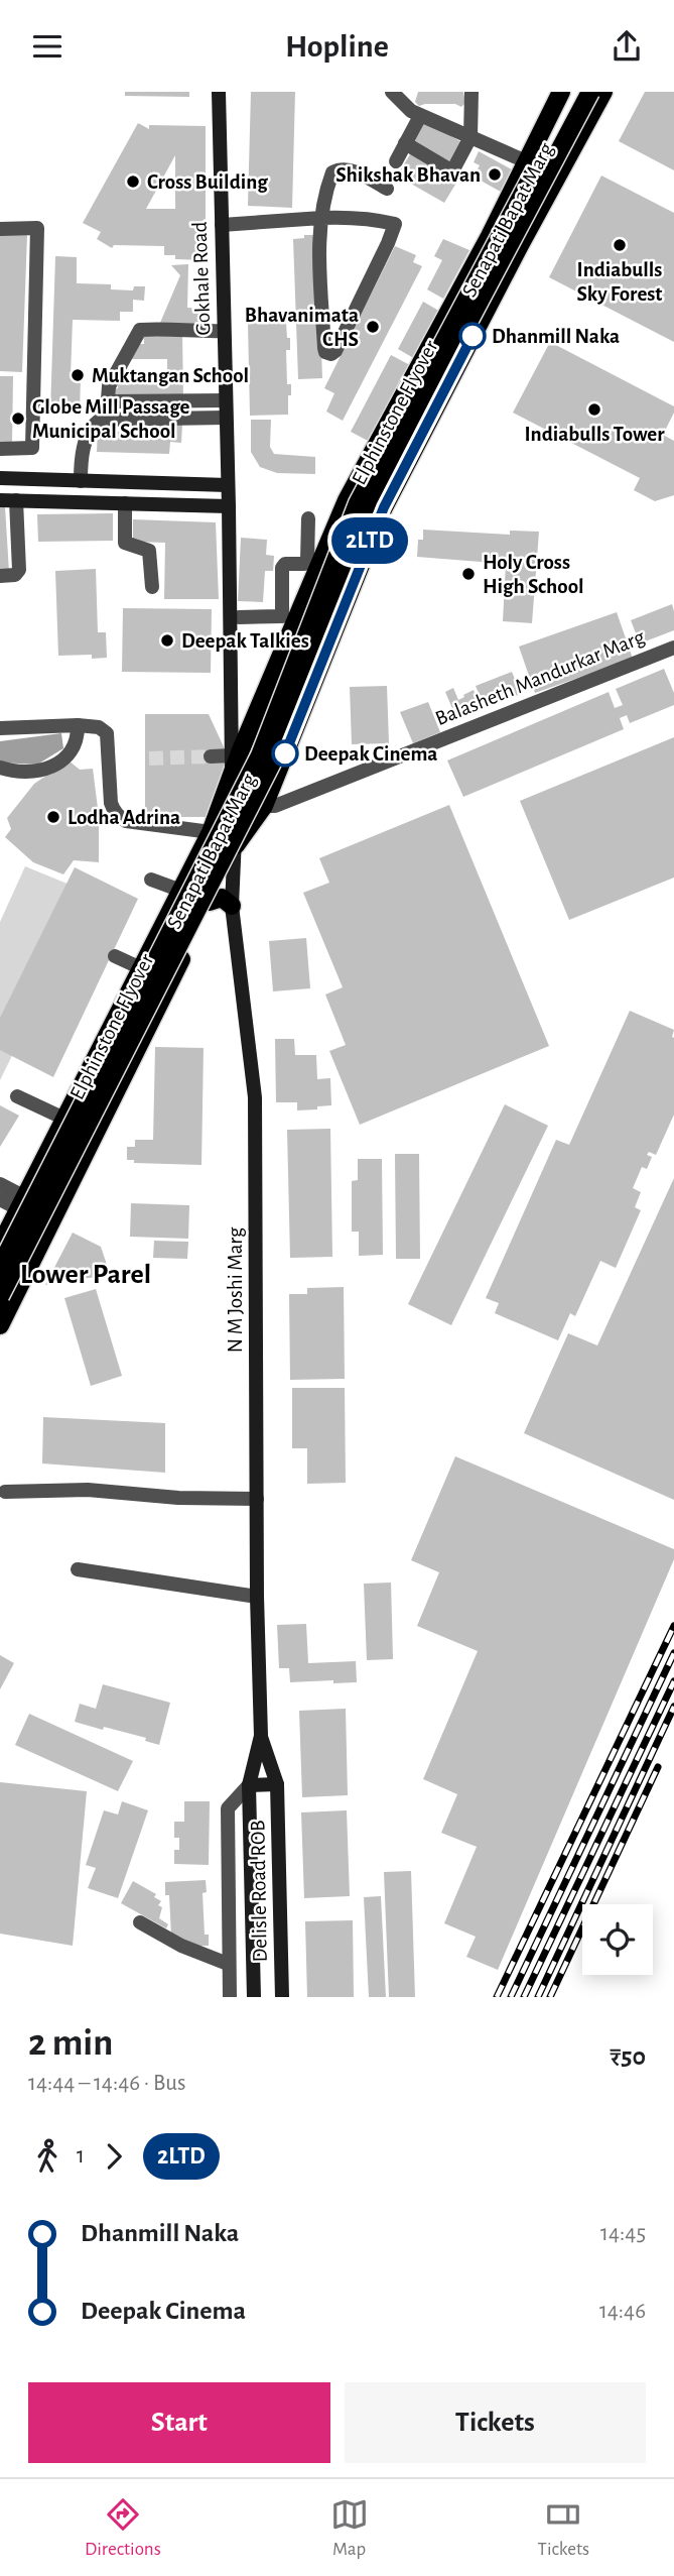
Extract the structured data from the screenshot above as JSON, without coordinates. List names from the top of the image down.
{
  "streets": {
    "main road": [
      "Senapati Bapat Marg",
      "Gokhale Road",
      "Elphinstone Flyover",
      "N M Joshi Marg",
      "Delisle Road ROB"
    ],
    "street": ["Balasheth Mandurkar Marg"]
  },
  "crossings": [
    ["Senapati Bapat Marg", "Balasheth Mandurkar Marg"],
    ["Senapati Bapat Marg", "N M Joshi Marg"],
    ["N M Joshi Marg", "Delisle Road ROB"]
  ],
  "districts": ["Lower Parel"],
  "places": [
    "Shikshak Bhavan",
    "Cross Building",
    "Indiabulls Sky Forest",
    "Bhavanimata CHS",
    "Dhanmill Naka",
    "Muktangan School",
    "Indiabulls Tower",
    "Globe Mill Passage Municipal School",
    "Holy Cross High School",
    "Deepak Talkies",
    "Deepak Cinema",
    "Lodha Adrina"
  ],
  "lines": ["bus line 2LTD"],
  "page": {
    "header": "Hopline",
    "on_map": "2LTD",
    "heading": ["2 min", "14:44 – 14:46 · Bus", "₹50"],
    "legs": ["1", "2LTD"],
    "list": [
      {
        "name": "Dhanmill Naka",
        "value": "14:45"
      },
      {
        "name": "Deepak Cinema",
        "value": "14:46"
      }
    ],
    "buttons": ["Start", "Tickets"],
    "tabs": ["Directions", "Map", "Tickets"]
  }
}
